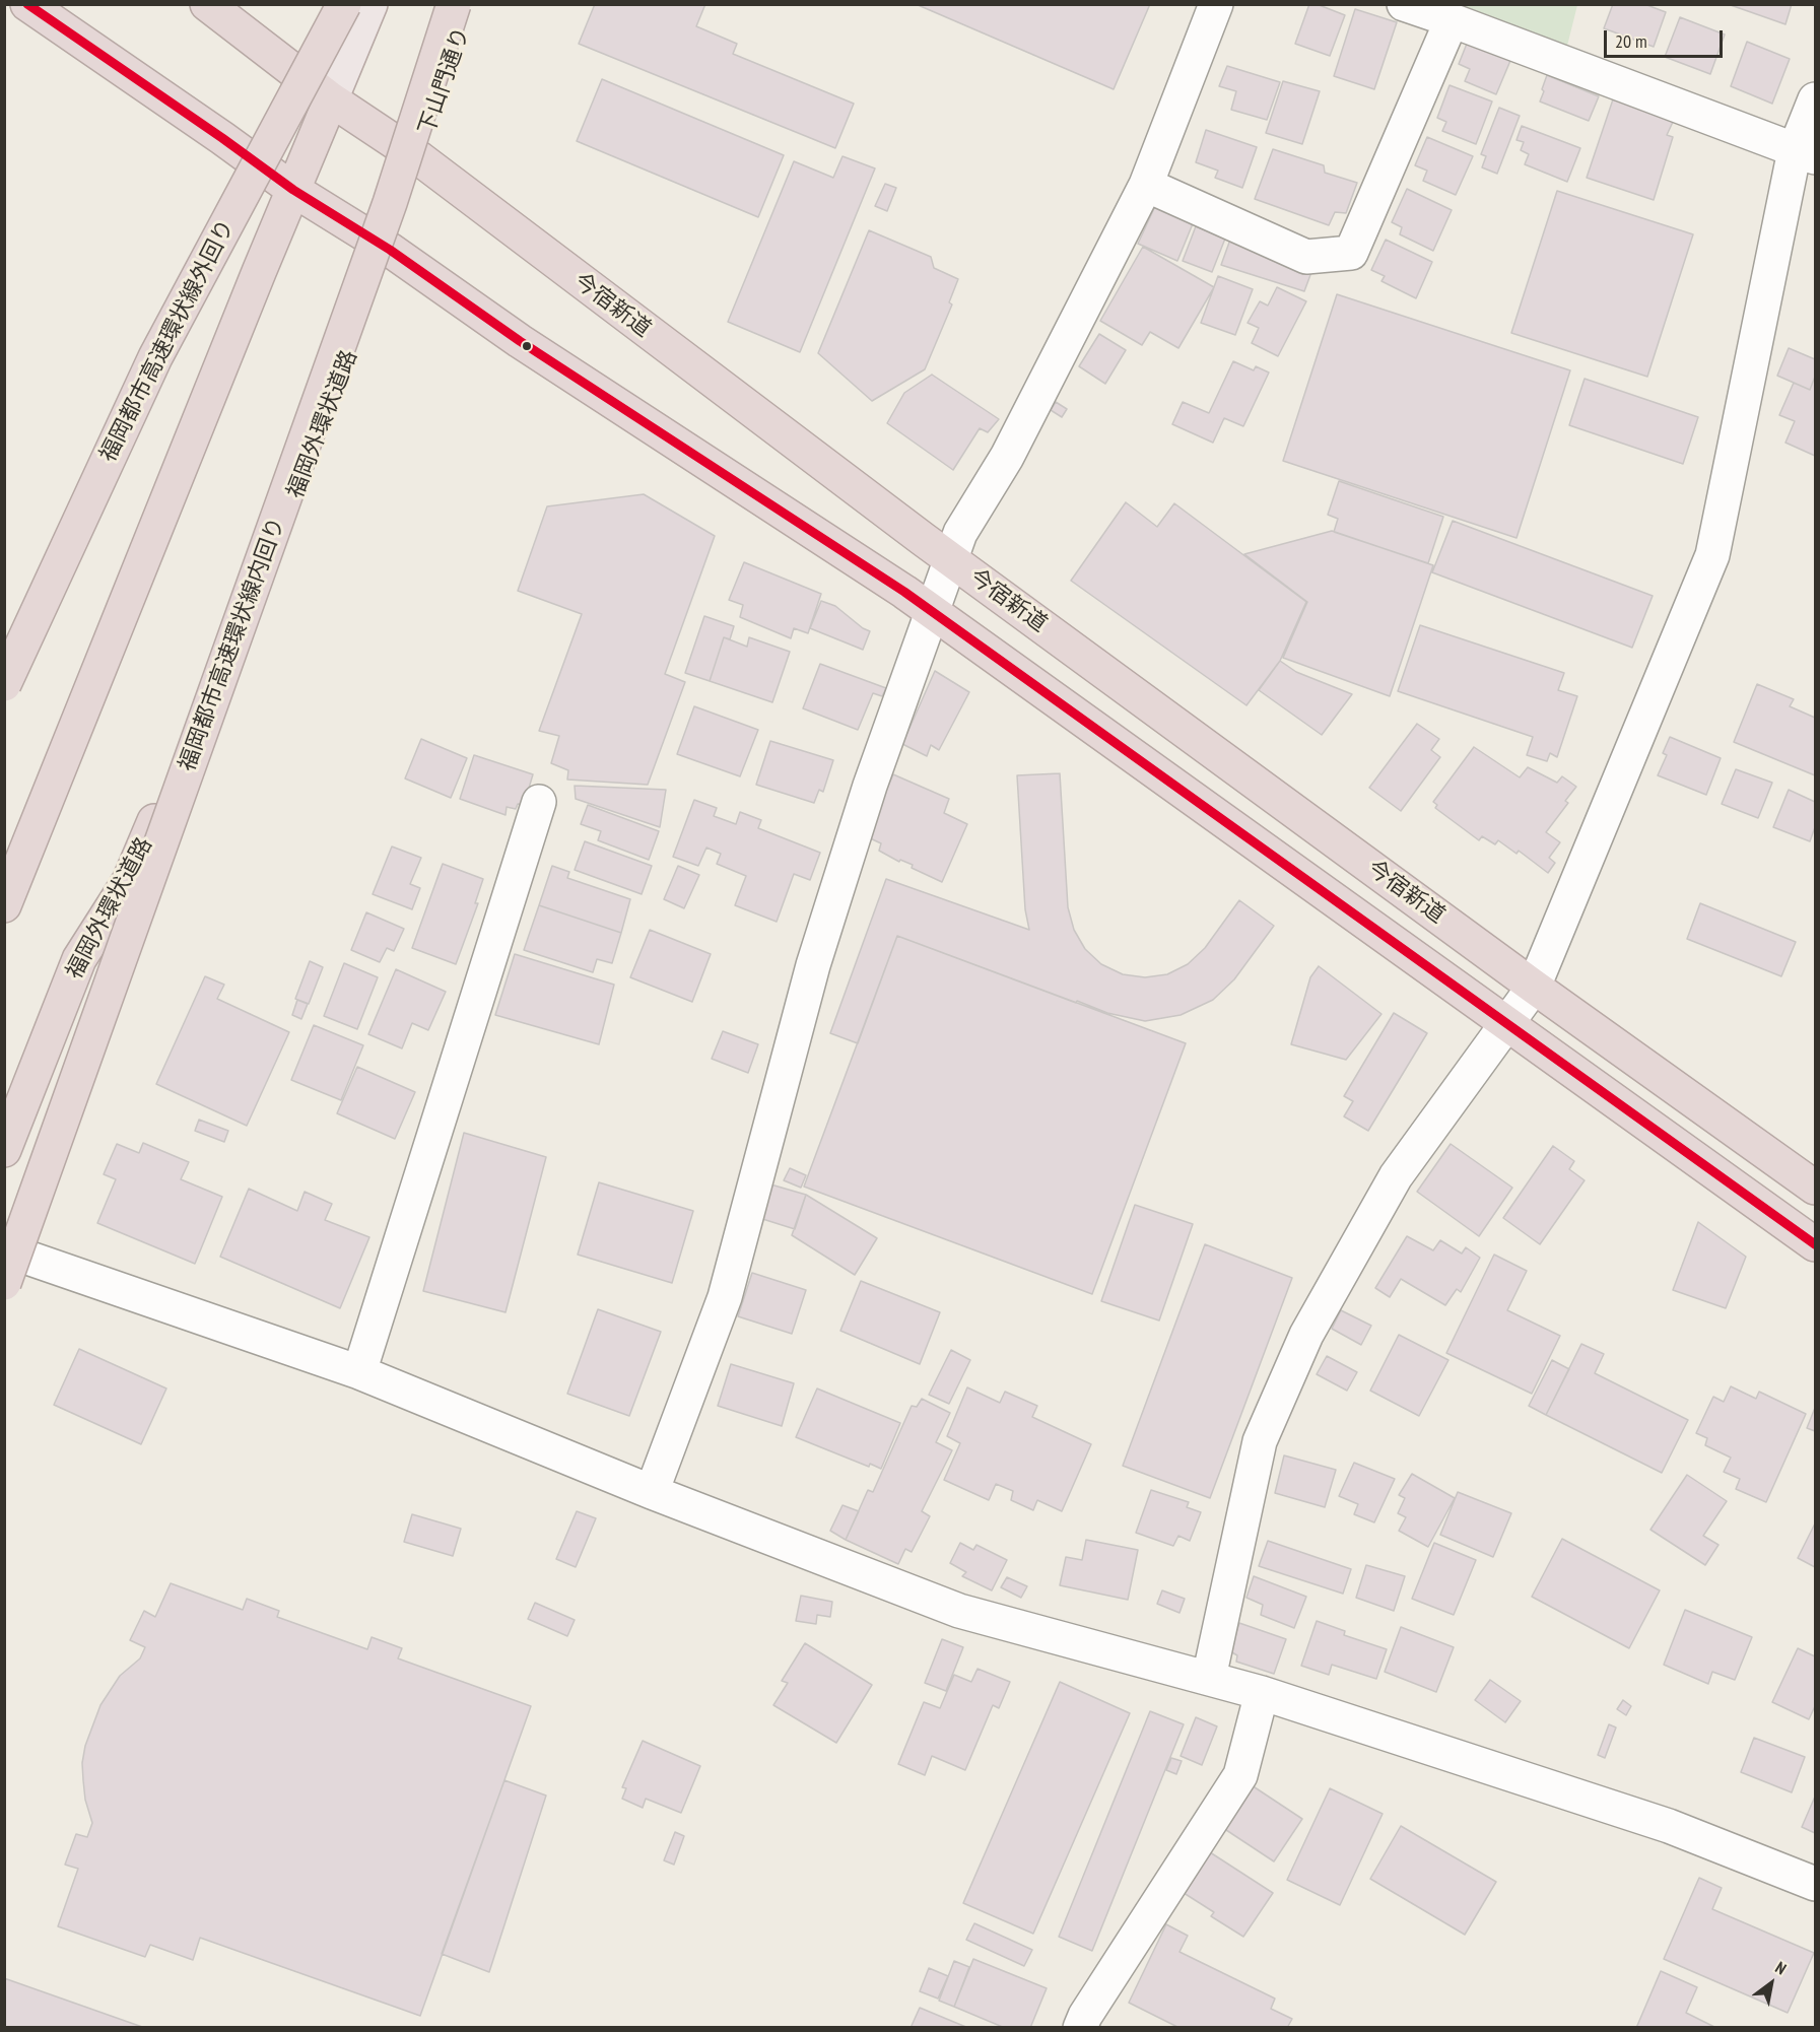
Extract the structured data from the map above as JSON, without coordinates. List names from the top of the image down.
{
  "streets": {
    "highway": [
      "今宿新道",
      "福岡都市高速環状線外回り",
      "福岡外環状道路",
      "福岡都市高速環状線内回り"
    ],
    "main road": ["下山門通り"]
  },
  "crossings": [
    ["下山門通り", "今宿新道"],
    ["下山門通り", "福岡外環状道路"],
    ["今宿新道", "福岡外環状道路"]
  ],
  "scale_bar": "20 m",
  "north": "top right"
}
